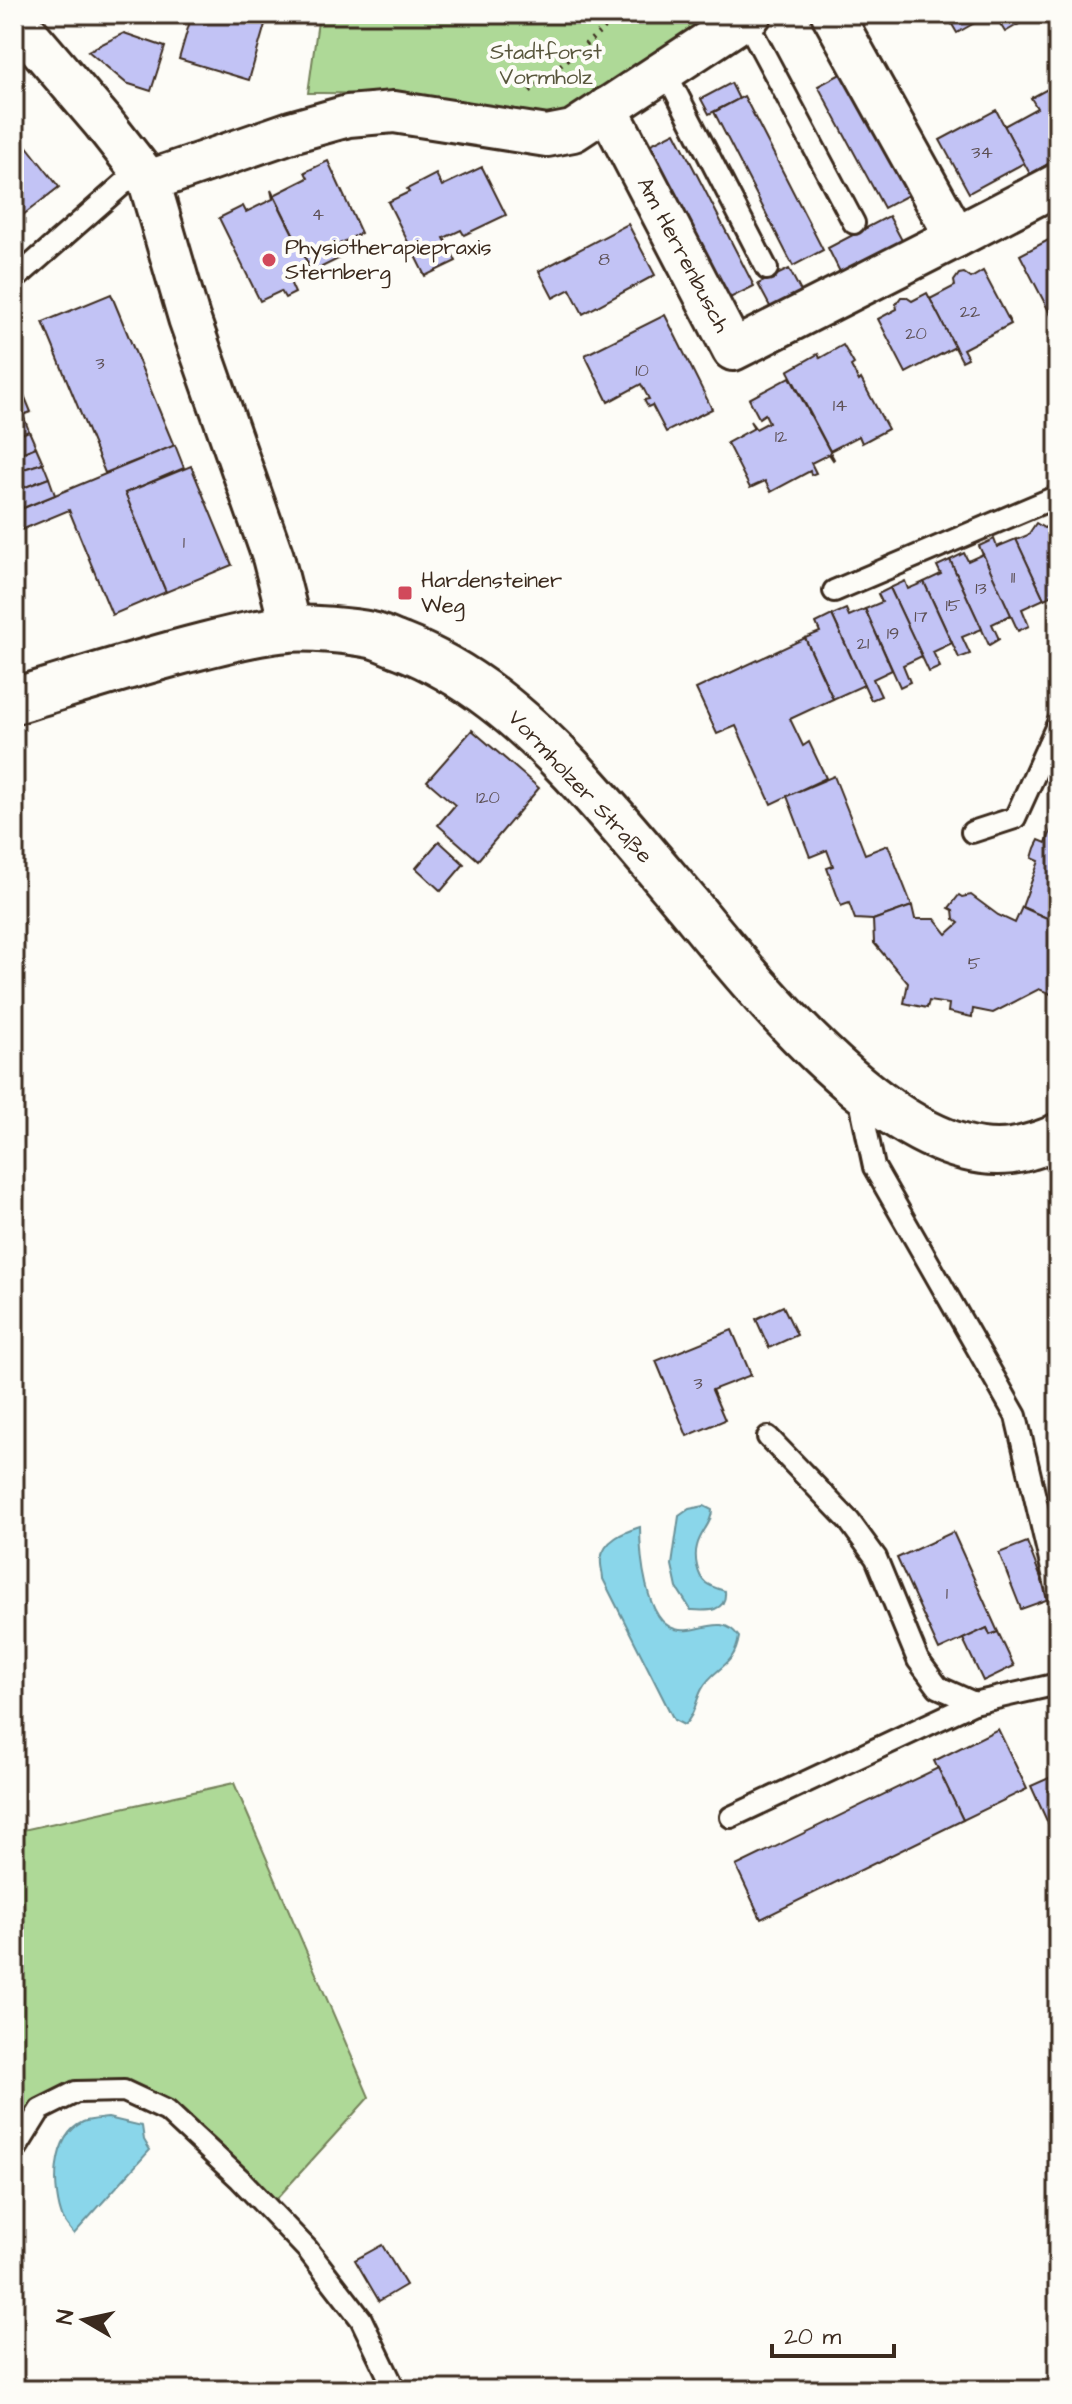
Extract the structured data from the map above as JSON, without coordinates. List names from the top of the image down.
{
  "streets": {
    "main road": ["Vormholzer Straße"],
    "street": ["Am Herrenbusch"]
  },
  "parks": ["Stadtforst Vormholz"],
  "places": {
    "other": ["Physiotherapiepraxis Sternberg"],
    "transit": ["Hardensteiner Weg"]
  },
  "house_numbers": [
    "34",
    "4",
    "8",
    "22",
    "20",
    "3",
    "10",
    "14",
    "12",
    "1",
    "11",
    "13",
    "15",
    "17",
    "19",
    "21",
    "120",
    "5",
    "3",
    "1"
  ],
  "scale_bar": "20 m",
  "north": "left"
}
